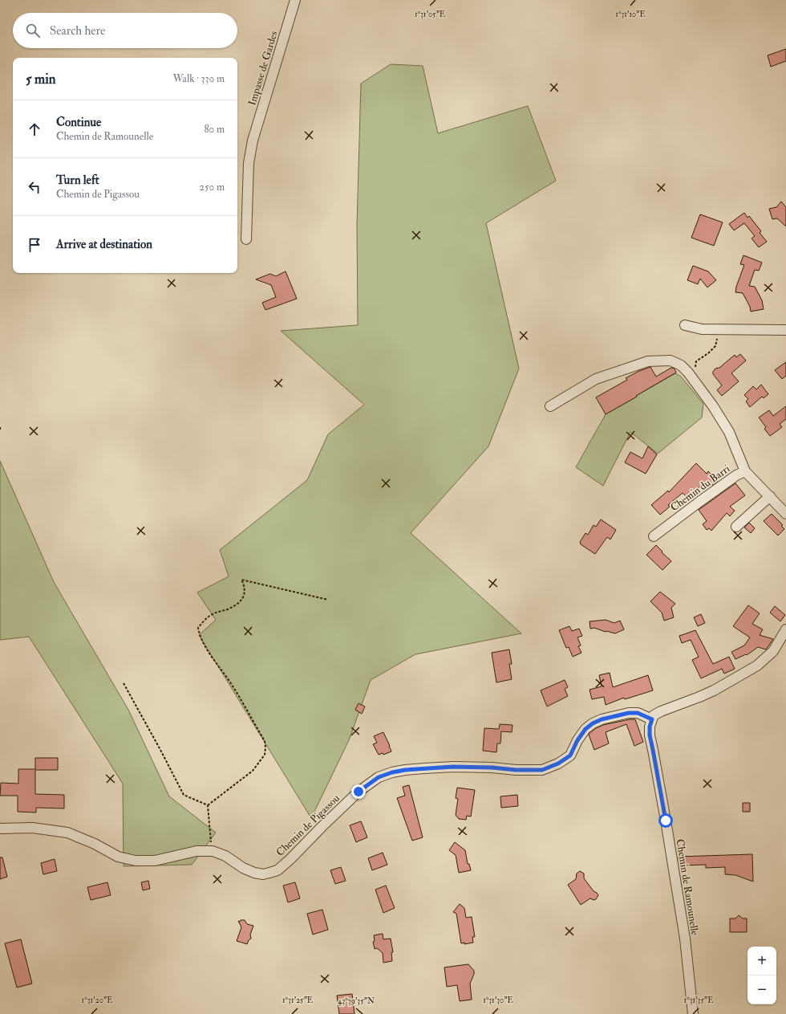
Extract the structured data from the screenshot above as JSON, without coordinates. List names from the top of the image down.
{
  "streets": {
    "street": [
      "Impasse de Gardes",
      "Chemin du Barri",
      "Chemin de Pigassou",
      "Chemin de Ramounelle"
    ]
  },
  "crossings": [
    ["Chemin de Pigassou", "Chemin de Ramounelle"]
  ],
  "page": {
    "search": "Search here",
    "heading": ["5 min", "Walk · 330 m"],
    "list": [
      ["Continue", "Chemin de Ramounelle", "80 m"],
      ["Turn left", "Chemin de Pigassou", "250 m"],
      "Arrive at destination"
    ],
    "map_buttons": ["+", "−"]
  },
  "coordinates": [
    "1°31'05\"E",
    "1°31'10\"E",
    "1°31'20\"E",
    "1°31'25\"E",
    "1°31'30\"E",
    "1°31'35\"E",
    "43°39'35\"N"
  ]
}
